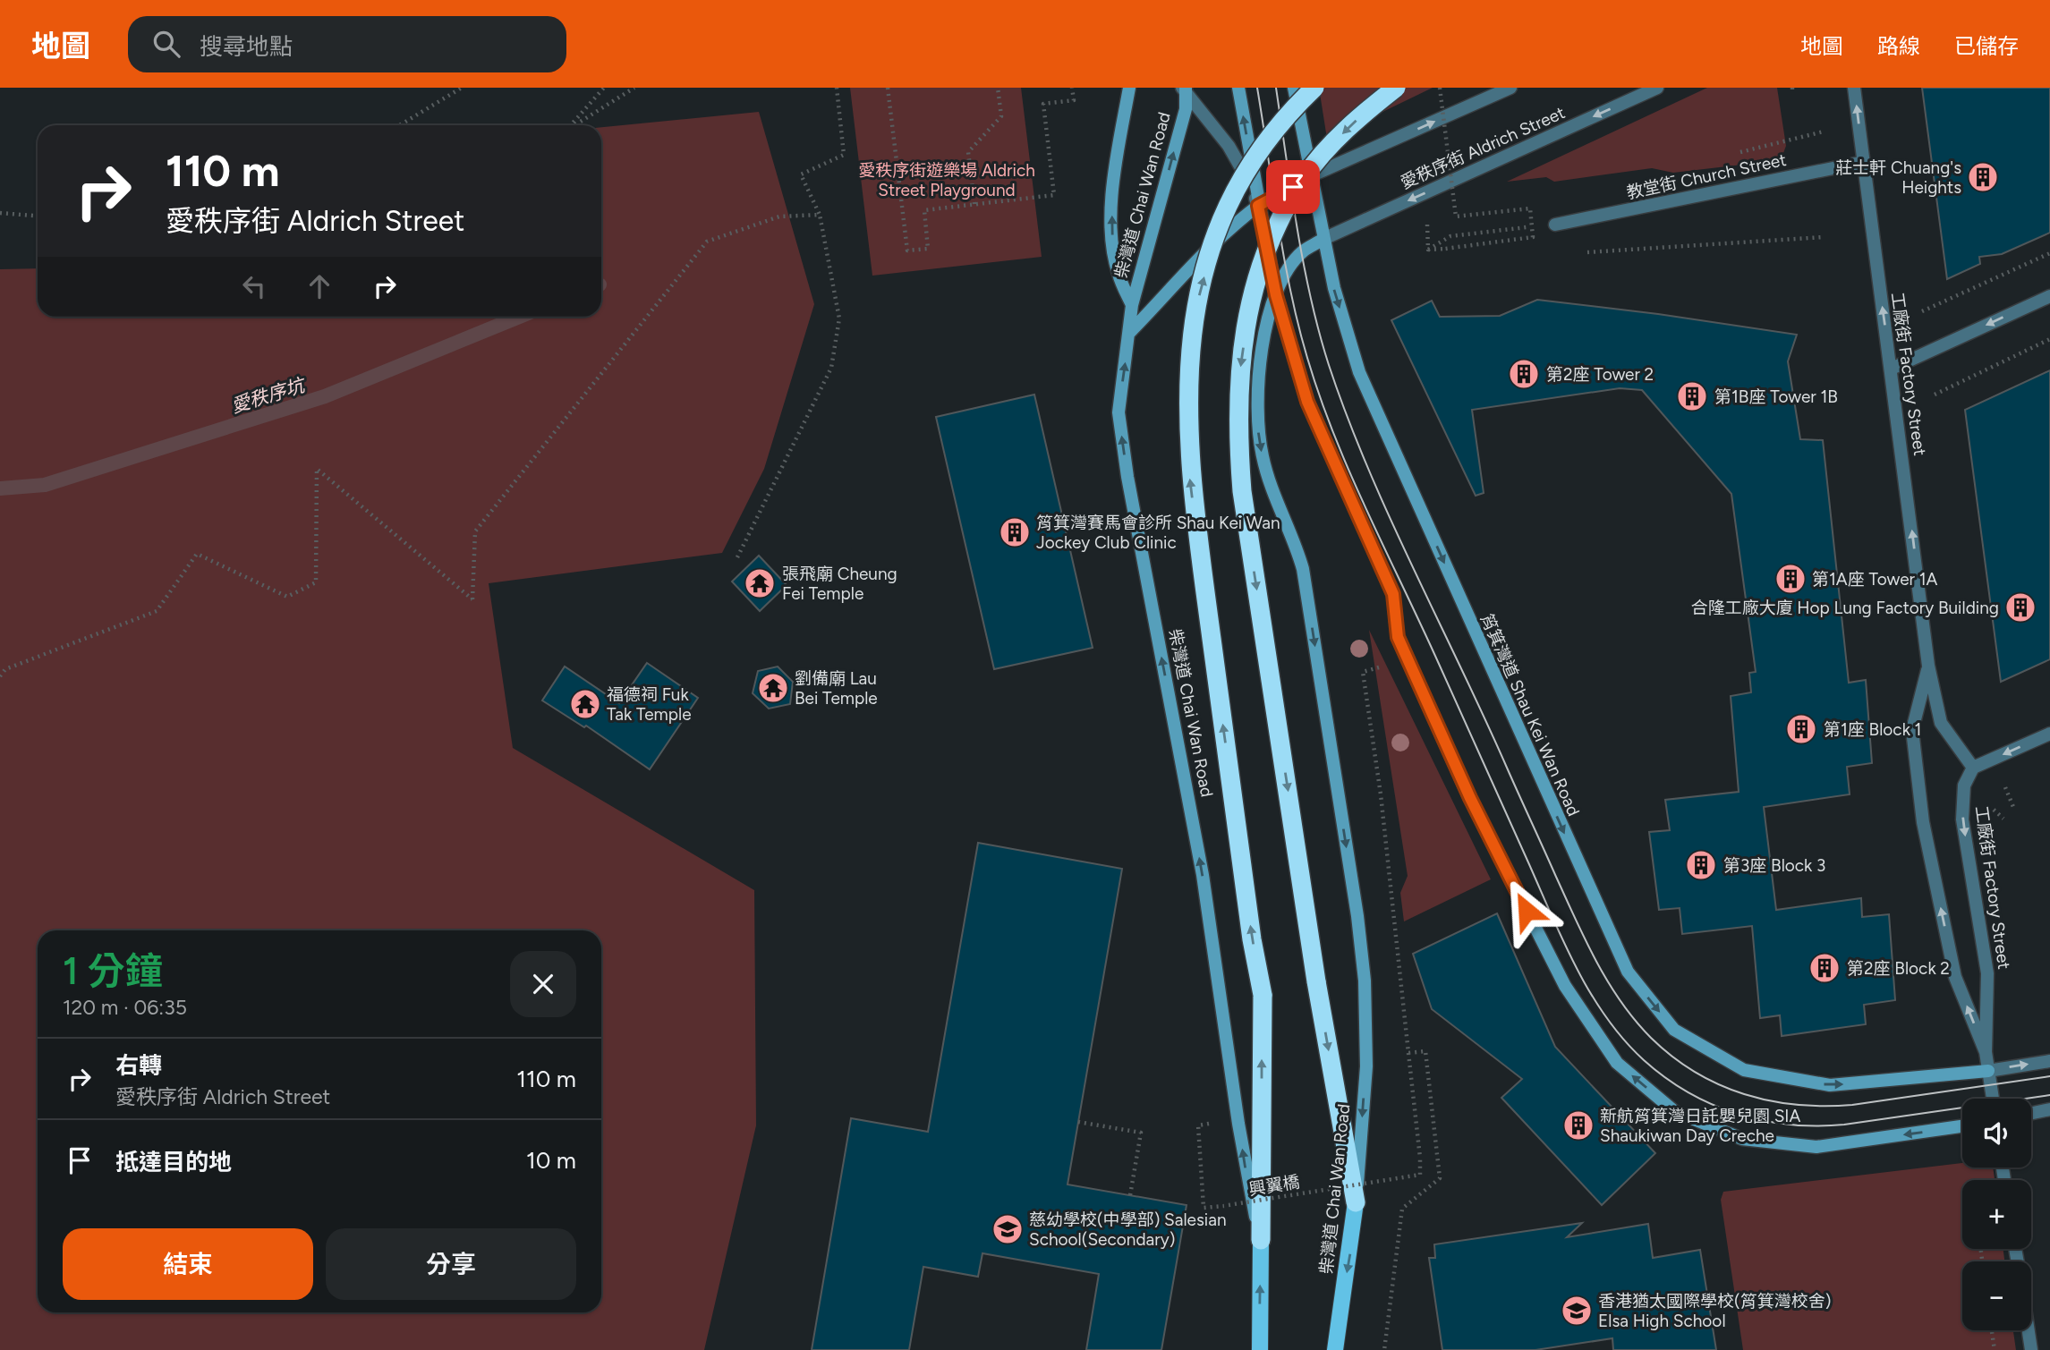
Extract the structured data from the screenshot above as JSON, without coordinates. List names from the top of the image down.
{
  "streets": {
    "main road": ["柴灣道 Chai Wan Road", "筲箕灣道 Shau Kei Wan Road"],
    "street": ["愛秩序街 Aldrich Street", "教堂街 Church Street", "工廠街 Factory Street"],
    "path": ["興翼橋"]
  },
  "crossings": [
    ["愛秩序街 Aldrich Street", "柴灣道 Chai Wan Road"],
    ["愛秩序街 Aldrich Street", "筲箕灣道 Shau Kei Wan Road"],
    ["教堂街 Church Street", "工廠街 Factory Street"],
    ["柴灣道 Chai Wan Road", "筲箕灣道 Shau Kei Wan Road"],
    ["工廠街 Factory Street", "筲箕灣道 Shau Kei Wan Road"]
  ],
  "one_way": ["筲箕灣道 Shau Kei Wan Road"],
  "water": ["愛秩序坑"],
  "parks": ["愛秩序街遊樂場 Aldrich Street Playground"],
  "places": {
    "building": [
      "莊士軒 Chuang's Heights",
      "第2座 Tower 2",
      "第1B座 Tower 1B",
      "筲箕灣賽馬會診所 Shau Kei Wan Jockey Club Clinic",
      "第1A座 Tower 1A",
      "合隆工廠大廈 Hop Lung Factory Building",
      "第1座 Block 1",
      "第3座 Block 3",
      "第2座 Block 2",
      "新航筲箕灣日託嬰兒園 SIA Shaukiwan Day Creche"
    ],
    "temple": ["張飛廟 Cheung Fei Temple", "劉備廟 Lau Bei Temple", "福德祠 Fuk Tak Temple"],
    "school or university": ["慈幼學校(中學部) Salesian School(Secondary)", "香港猶太國際學校(筲箕灣校舍) Elsa High School"]
  },
  "page": {
    "header": "地圖",
    "search": "搜尋地點",
    "nav": ["地圖", "路線", "已儲存"],
    "turn": ["110 m", "愛秩序街 Aldrich Street"],
    "heading": ["1 分鐘", "120 m · 06:35"],
    "list": [
      {
        "name": "右轉",
        "note": "愛秩序街 Aldrich Street",
        "value": "110 m"
      },
      {
        "name": "抵達目的地",
        "value": "10 m"
      }
    ],
    "map_buttons": ["+", "−"],
    "buttons": ["結束", "分享"]
  }
}
